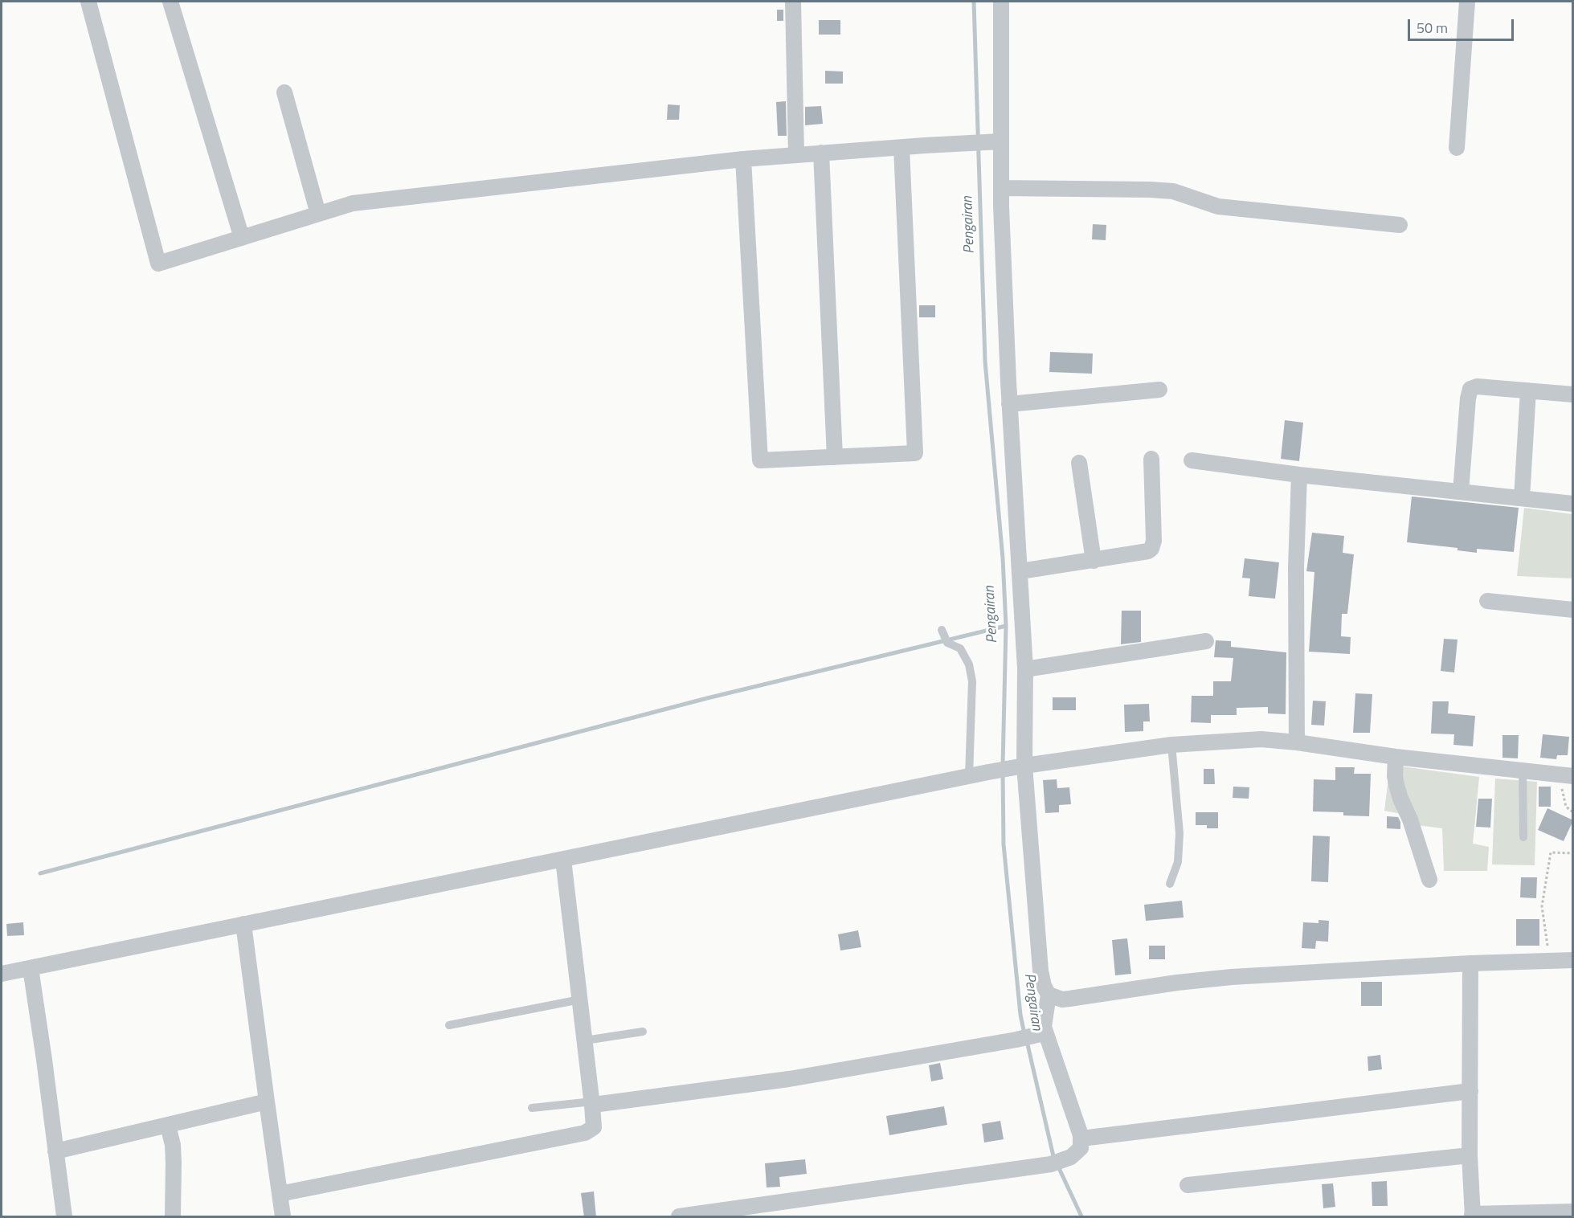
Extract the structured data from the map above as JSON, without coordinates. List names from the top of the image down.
{
  "water": ["Pengairan"],
  "scale_bar": "50 m"
}
